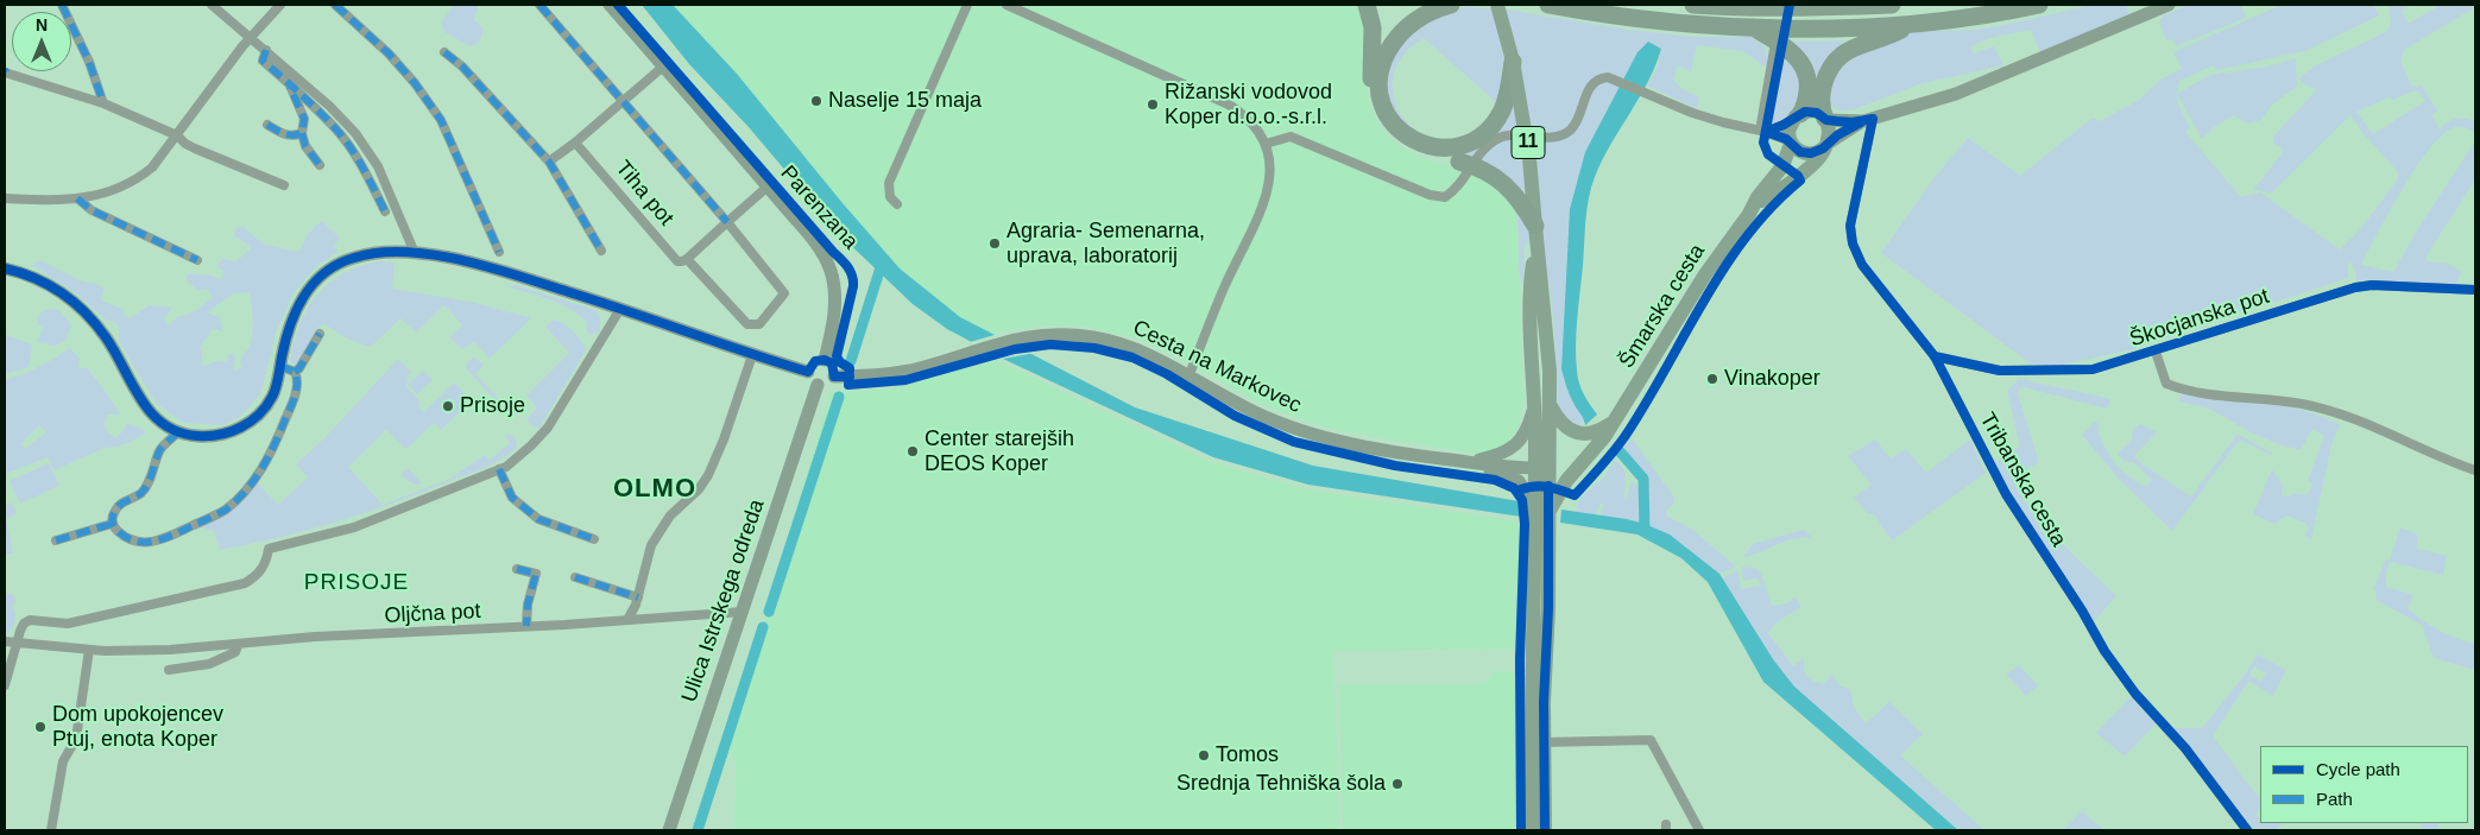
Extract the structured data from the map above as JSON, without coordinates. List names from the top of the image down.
{
  "streets": {
    "main road": ["11", "Šmarska cesta"],
    "street": [
      "Tiha pot",
      "Škocjanska pot",
      "Cesta na Markovec",
      "Tribanska cesta",
      "Ulica Istrskega odreda",
      "Oljčna pot"
    ],
    "cycle path": ["Parenzana"]
  },
  "crossings": [
    ["11", "Šmarska cesta"],
    ["11", "Cesta na Markovec"],
    ["Škocjanska pot", "Tribanska cesta"],
    ["Cesta na Markovec", "Ulica Istrskega odreda"],
    ["Ulica Istrskega odreda", "Oljčna pot"]
  ],
  "districts": ["OLMO", "PRISOJE"],
  "places": [
    "Naselje 15 maja",
    "Rižanski vodovod Koper d.o.o.-s.r.l.",
    "Agraria- Semenarna, uprava, laboratorij",
    "Vinakoper",
    "Prisoje",
    "Center starejših DEOS Koper",
    "Dom upokojencev Ptuj, enota Koper",
    "Tomos",
    "Srednja Tehniška šola"
  ],
  "legend": ["Cycle path", "Path"],
  "north": "top"
}
